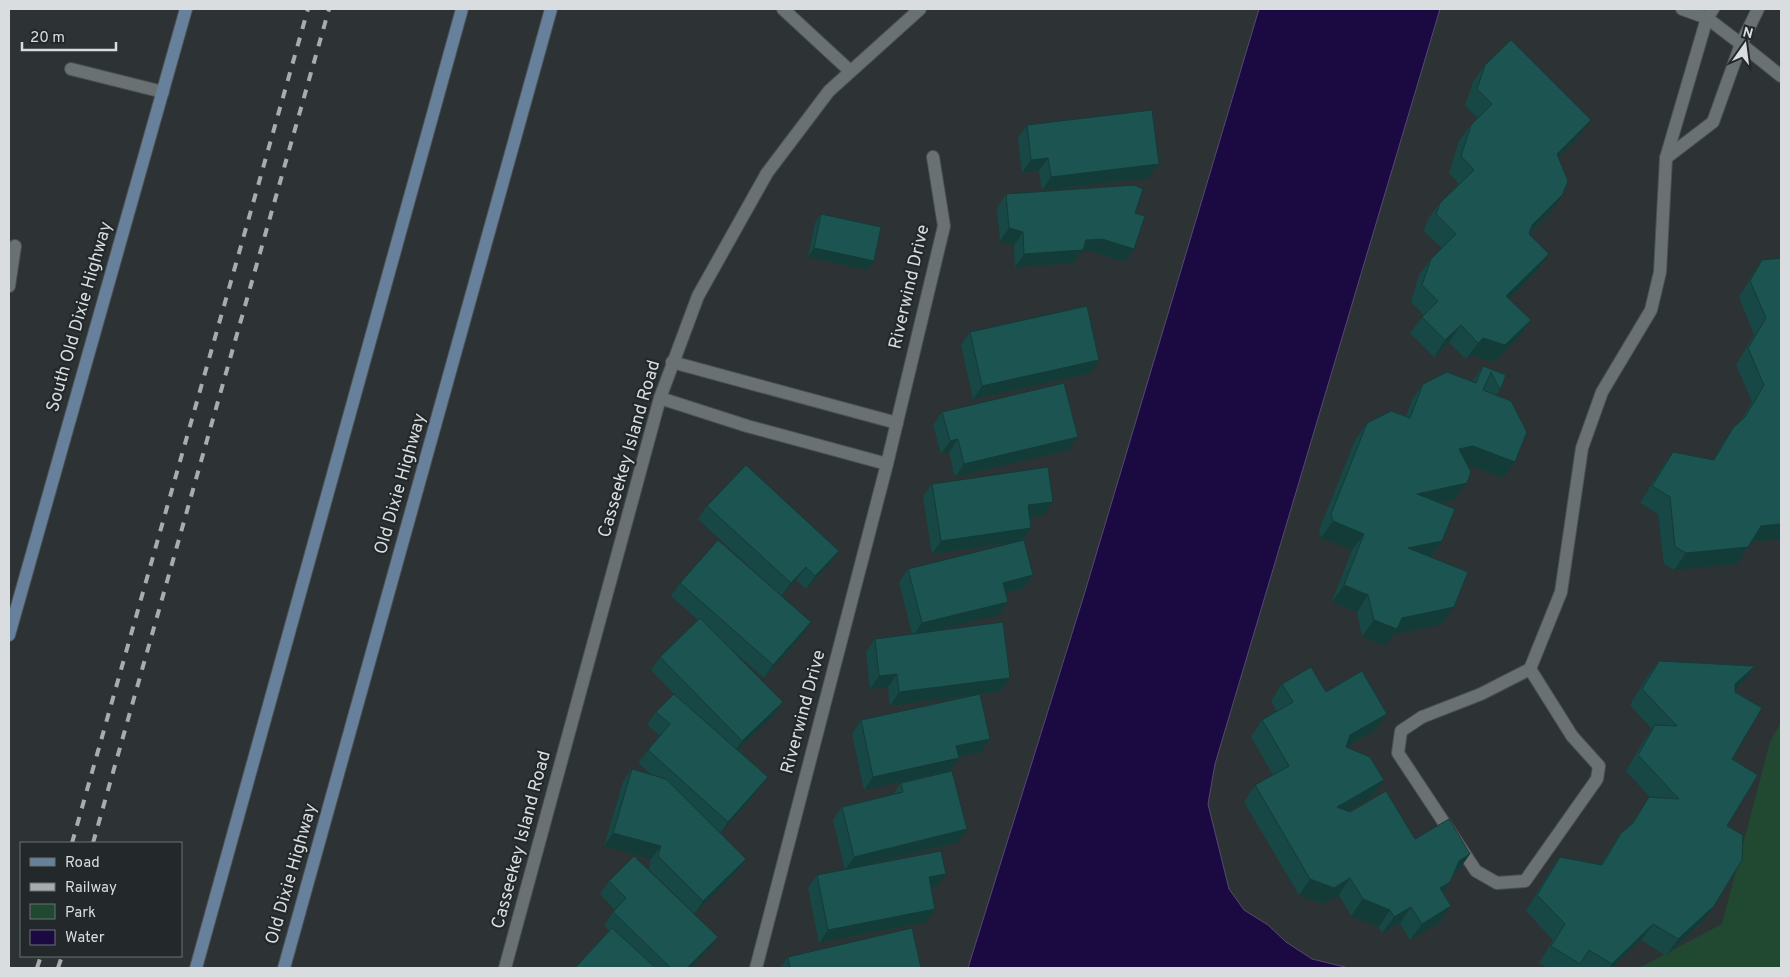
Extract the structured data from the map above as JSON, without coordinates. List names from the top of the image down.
{
  "streets": {
    "main road": ["South Old Dixie Highway", "Old Dixie Highway"],
    "street": ["Riverwind Drive", "Casseekey Island Road"]
  },
  "legend": [
    "Road",
    "Railway",
    "Park",
    "Water"
  ],
  "scale_bar": "20 m",
  "north": "top"
}
